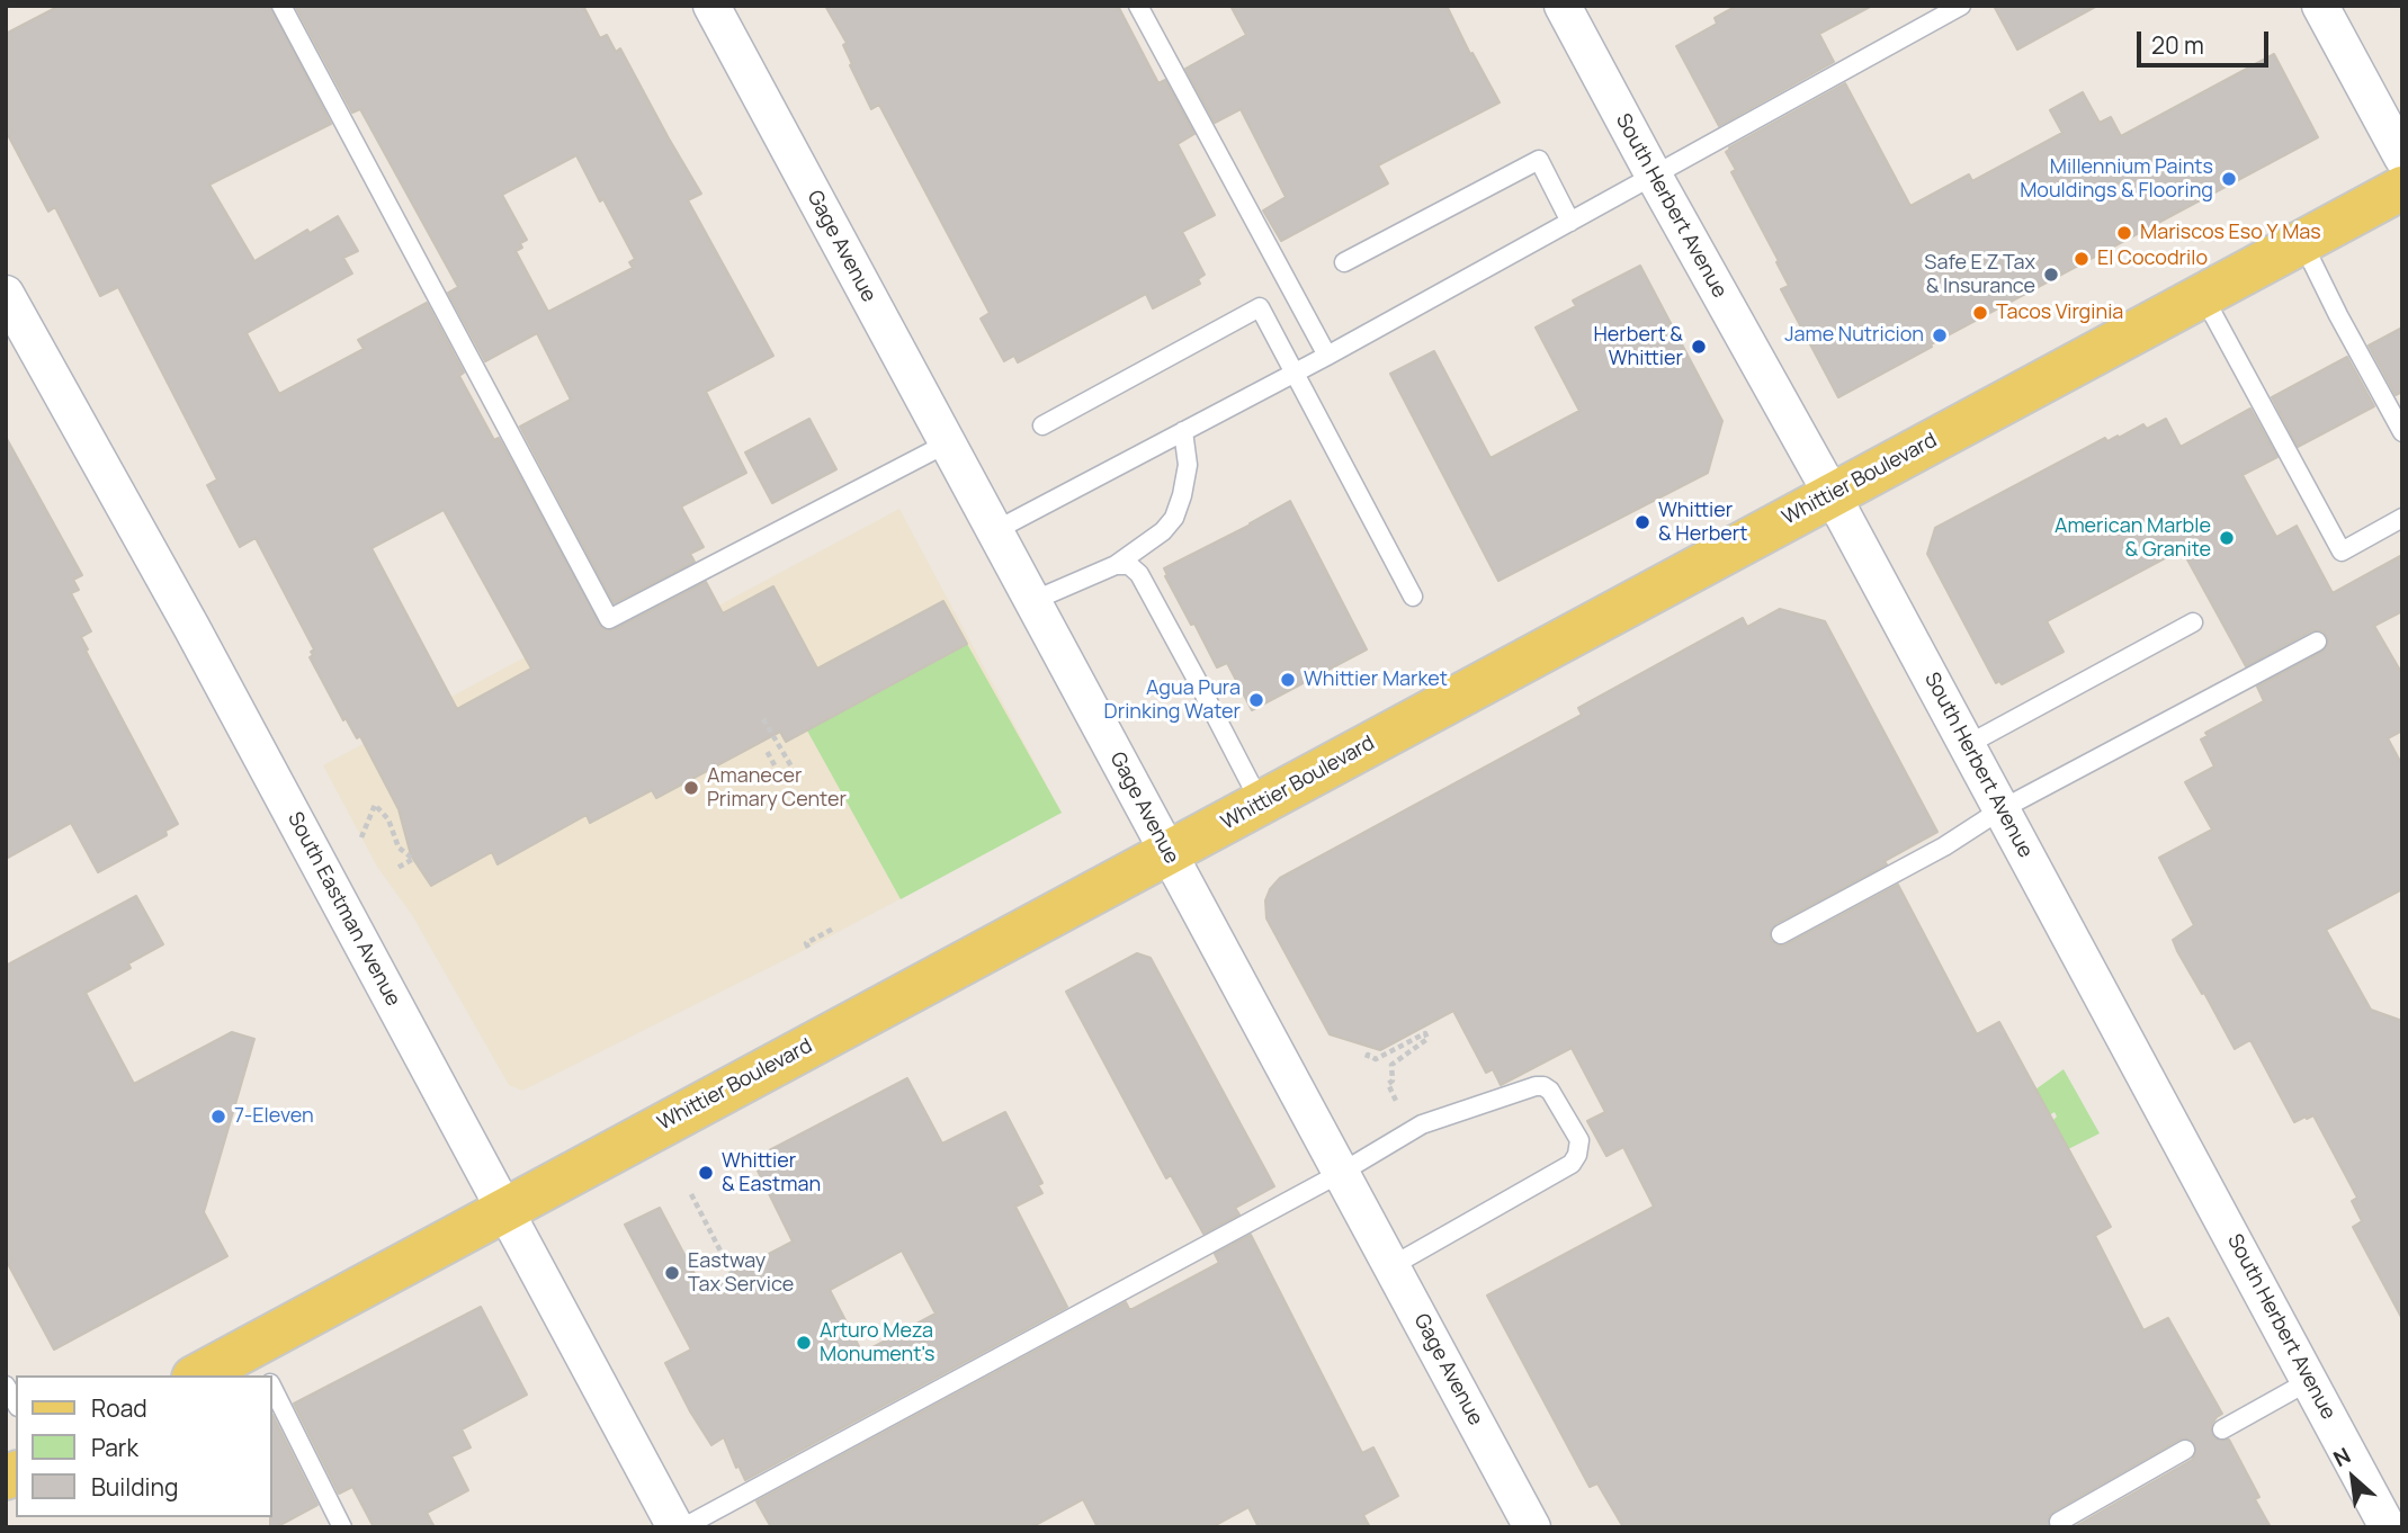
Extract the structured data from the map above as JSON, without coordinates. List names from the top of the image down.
{
  "streets": {
    "main road": ["Whittier Boulevard"],
    "street": ["South Herbert Avenue", "Gage Avenue", "South Eastman Avenue"]
  },
  "crossings": [
    ["South Herbert Avenue", "Whittier Boulevard"],
    ["Gage Avenue", "Whittier Boulevard"],
    ["Whittier Boulevard", "South Eastman Avenue"]
  ],
  "places": [
    "Millennium Paints Mouldings & Flooring",
    "Mariscos Eso Y Mas",
    "El Cocodrilo",
    "Safe E Z Tax & Insurance",
    "Tacos Virginia",
    "Jame Nutricion",
    "Herbert & Whittier",
    "Whittier & Herbert",
    "American Marble & Granite",
    "Whittier Market",
    "Agua Pura Drinking Water",
    "Amanecer Primary Center",
    "7-Eleven",
    "Whittier & Eastman",
    "Eastway Tax Service",
    "Arturo Meza Monument's"
  ],
  "legend": ["Road", "Park", "Building"],
  "scale_bar": "20 m",
  "north": "top left"
}
